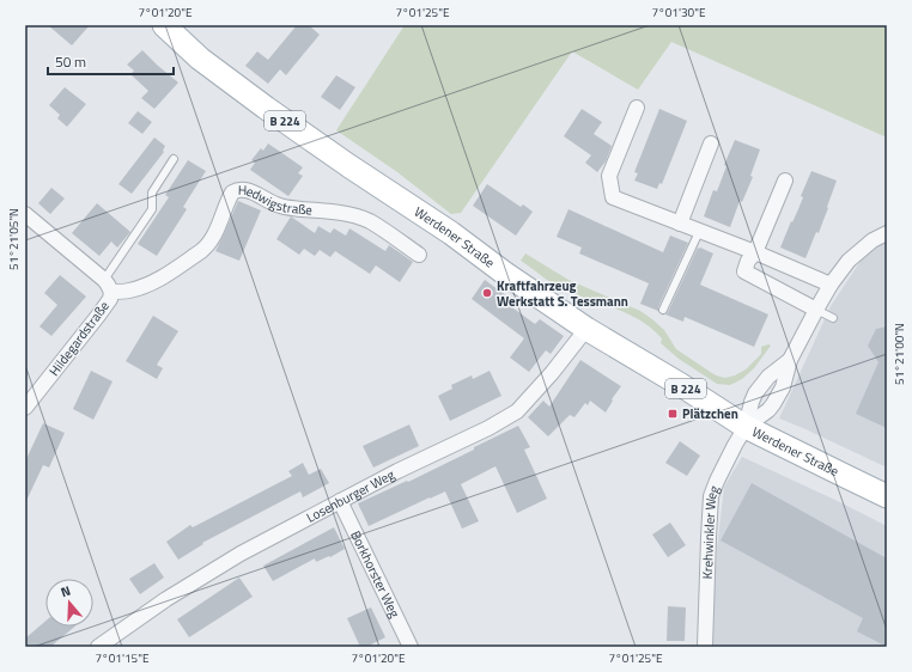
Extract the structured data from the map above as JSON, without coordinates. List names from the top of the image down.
{
  "streets": {
    "main road": ["B 224", "Werdener Straße"],
    "street": [
      "Hedwigstraße",
      "Hildegardstraße",
      "Losenburger Weg",
      "Krehwinkler Weg",
      "Borkhorster Weg"
    ]
  },
  "crossings": [
    ["Hedwigstraße", "Hildegardstraße"],
    ["Werdener Straße", "Losenburger Weg"],
    ["Werdener Straße", "Krehwinkler Weg"],
    ["Losenburger Weg", "Borkhorster Weg"]
  ],
  "places": {
    "other": ["Kraftfahrzeug Werkstatt S. Tessmann"],
    "transit": ["Plätzchen"]
  },
  "scale_bar": "50 m",
  "north": "top",
  "coordinates": [
    "7°01'20\"E",
    "7°01'25\"E",
    "7°01'30\"E",
    "51°21'05\"N",
    "51°21'00\"N",
    "7°01'15\"E"
  ]
}
